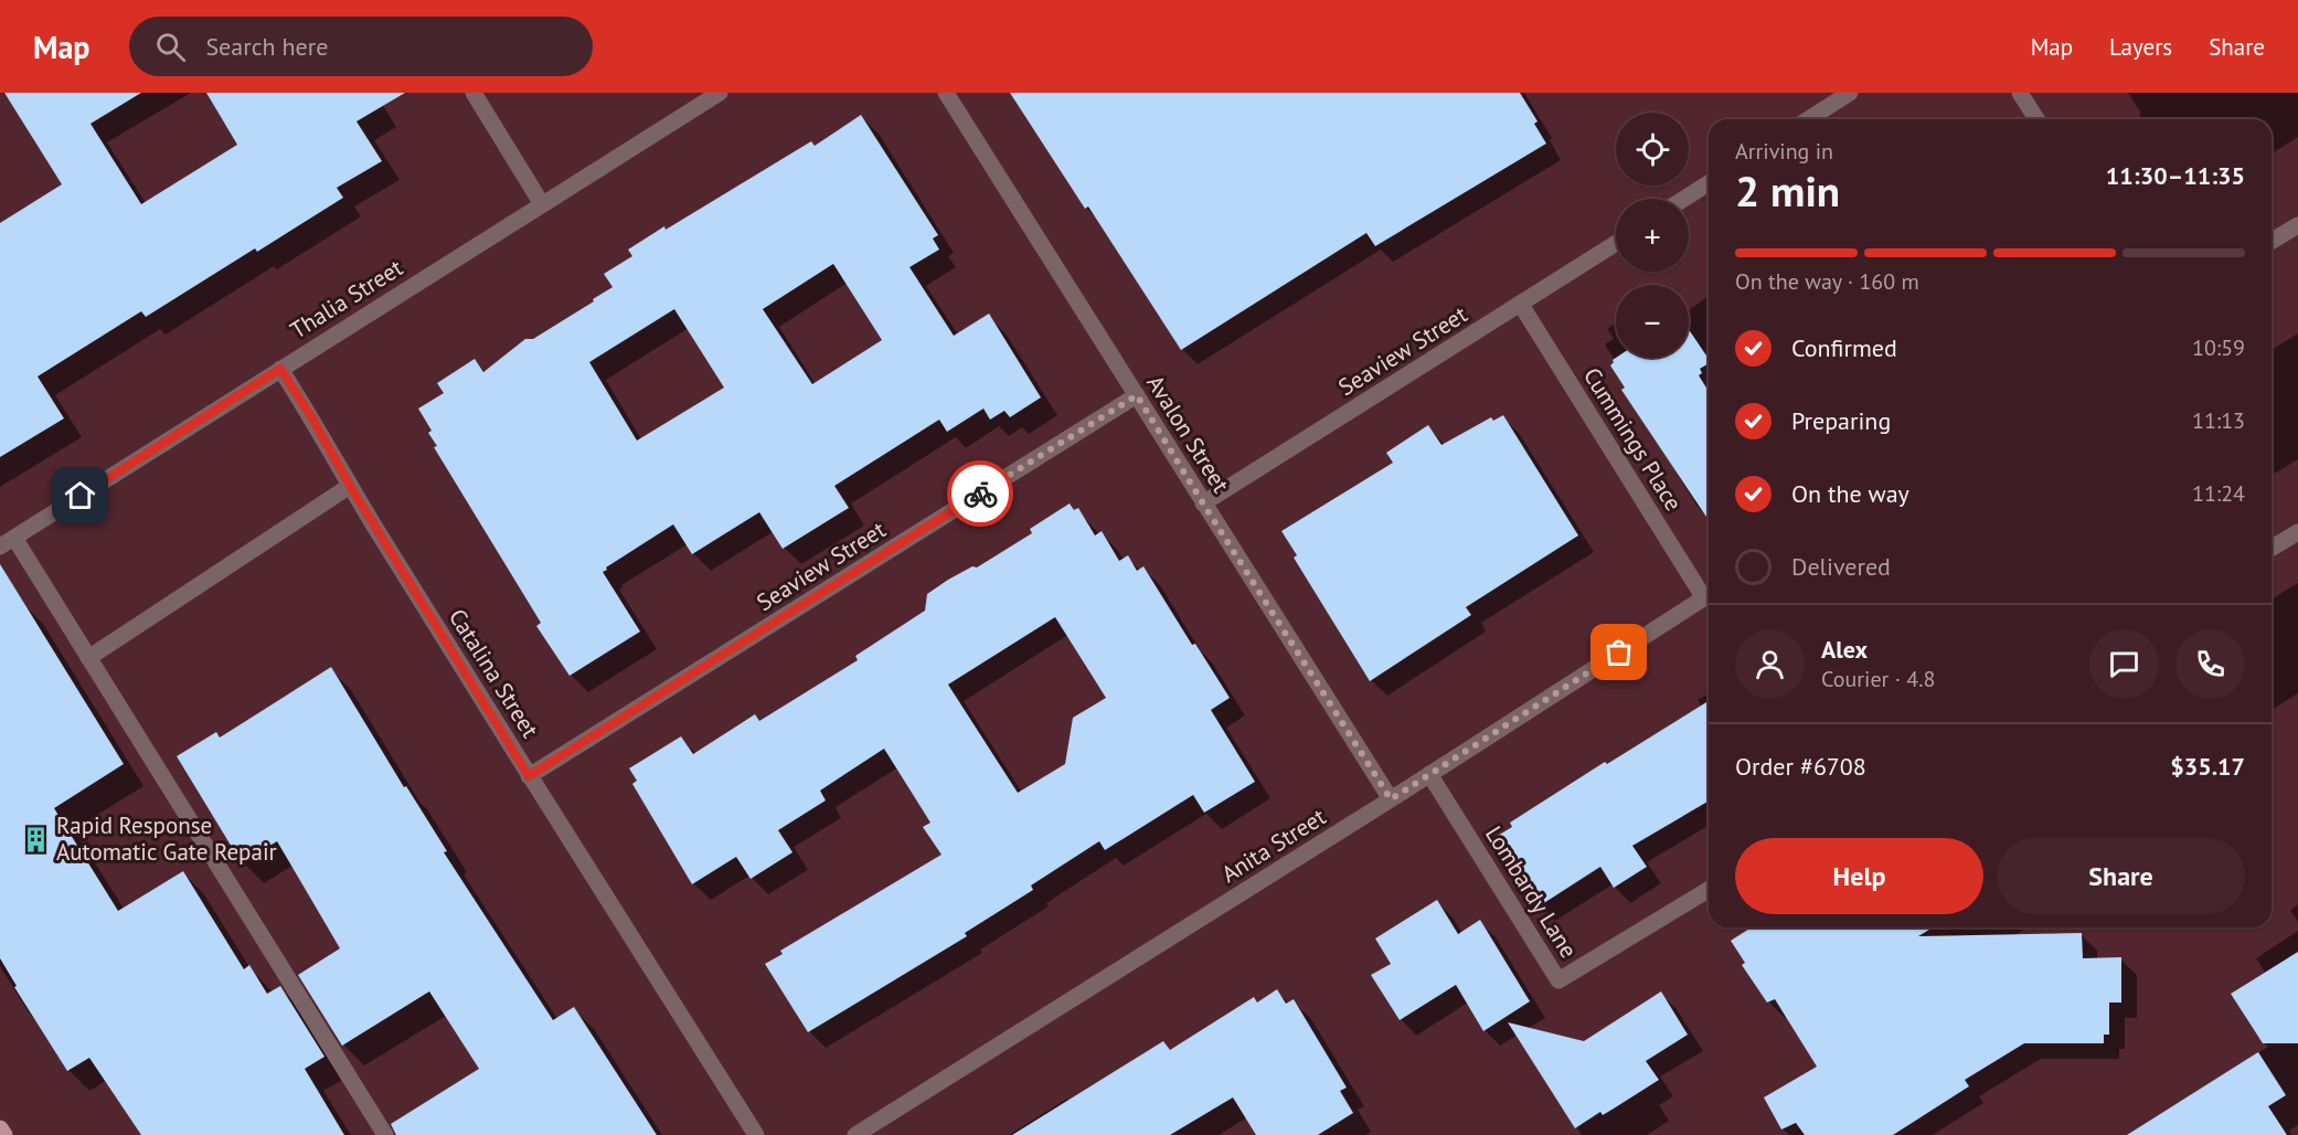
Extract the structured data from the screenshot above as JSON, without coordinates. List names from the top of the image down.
{
  "streets": {
    "street": [
      "Thalia Street",
      "Seaview Street",
      "Avalon Street",
      "Cummings Place",
      "Catalina Street",
      "Anita Street",
      "Lombardy Lane"
    ]
  },
  "crossings": [
    ["Thalia Street", "Catalina Street"],
    ["Seaview Street", "Avalon Street"],
    ["Seaview Street", "Cummings Place"],
    ["Seaview Street", "Catalina Street"],
    ["Avalon Street", "Anita Street"],
    ["Anita Street", "Lombardy Lane"]
  ],
  "places": {
    "building": ["Rapid Response Automatic Gate Repair"]
  },
  "page": {
    "header": "Map",
    "search": "Search here",
    "nav": ["Map", "Layers", "Share"],
    "map_buttons": ["+", "−"],
    "heading": ["2 min", "Arriving in", "11:30–11:35"],
    "panel": [
      "Alex",
      "Courier · 4.8",
      "Order #6708",
      "$35.17"
    ],
    "bar": "On the way · 160 m",
    "list": [
      ["Confirmed", "10:59"],
      ["Preparing", "11:13"],
      ["On the way", "11:24"],
      "Delivered"
    ],
    "buttons": ["Help", "Share"]
  }
}
